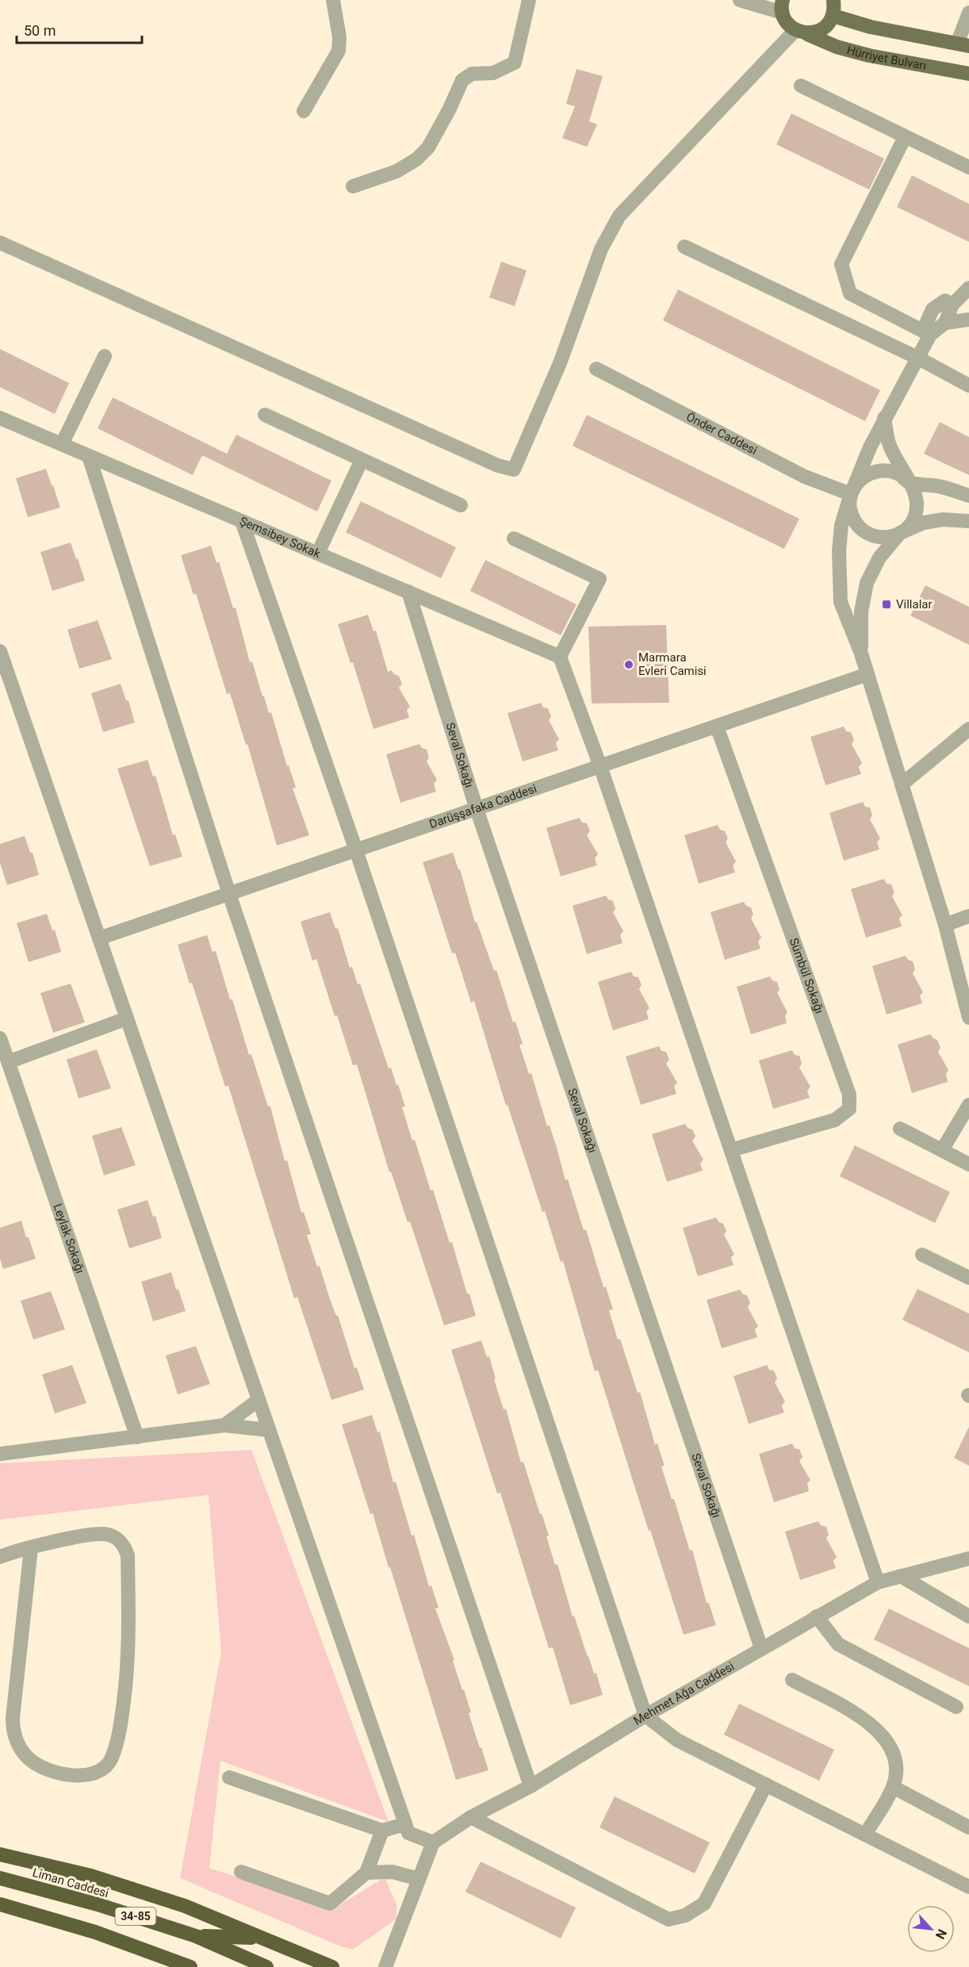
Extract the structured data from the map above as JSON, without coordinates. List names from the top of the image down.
{
  "streets": {
    "highway": ["Liman Caddesi", "34-85"],
    "main road": ["Hürriyet Bulvarı"],
    "street": [
      "Önder Caddesi",
      "Şemsibey Sokak",
      "Seval Sokağı",
      "Darüşşafaka Caddesi",
      "Sümbül Sokağı",
      "Leylak Sokağı",
      "Mehmet Ağa Caddesi"
    ]
  },
  "crossings": [
    ["Şemsibey Sokak", "Seval Sokağı"],
    ["Seval Sokağı", "Darüşşafaka Caddesi"],
    ["Seval Sokağı", "Mehmet Ağa Caddesi"],
    ["Darüşşafaka Caddesi", "Sümbül Sokağı"]
  ],
  "places": {
    "transit": ["Villalar"],
    "other": ["Marmara Evleri Camisi"]
  },
  "scale_bar": "50 m",
  "north": "bottom right"
}
